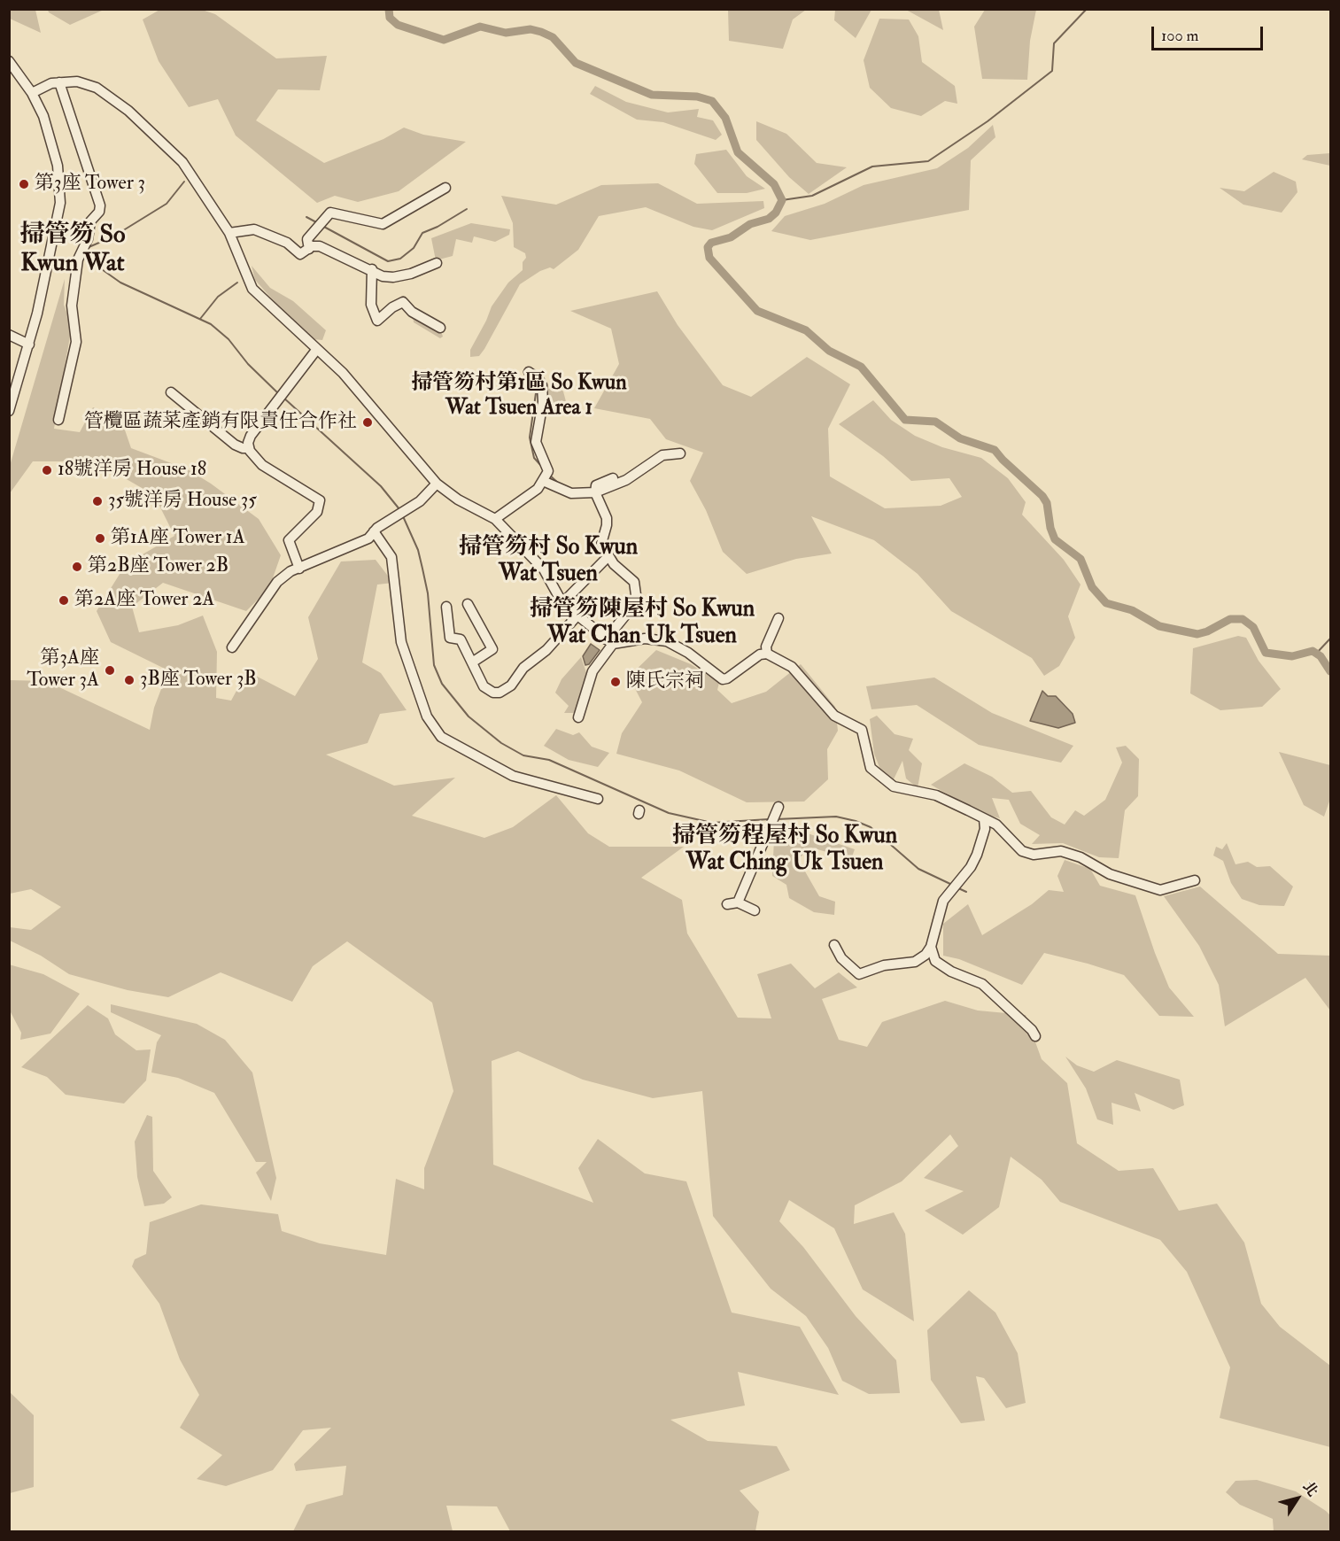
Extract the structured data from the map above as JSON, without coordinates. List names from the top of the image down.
{
  "districts": [
    "掃管笏 So Kwun Wat",
    "掃管笏村第1區 So Kwun Wat Tsuen Area 1",
    "掃管笏村 So Kwun Wat Tsuen",
    "掃管笏陳屋村 So Kwun Wat Chan Uk Tsuen",
    "掃管笏程屋村 So Kwun Wat Ching Uk Tsuen"
  ],
  "places": [
    "第3座 Tower 3",
    "管欖區蔬菜產銷有限責任合作社",
    "18號洋房 House 18",
    "35號洋房 House 35",
    "第1A座 Tower 1A",
    "第2B座 Tower 2B",
    "第2A座 Tower 2A",
    "第3A座 Tower 3A",
    "3B座 Tower 3B",
    "陳氏宗祠"
  ],
  "scale_bar": "100 m",
  "north": "top right"
}
